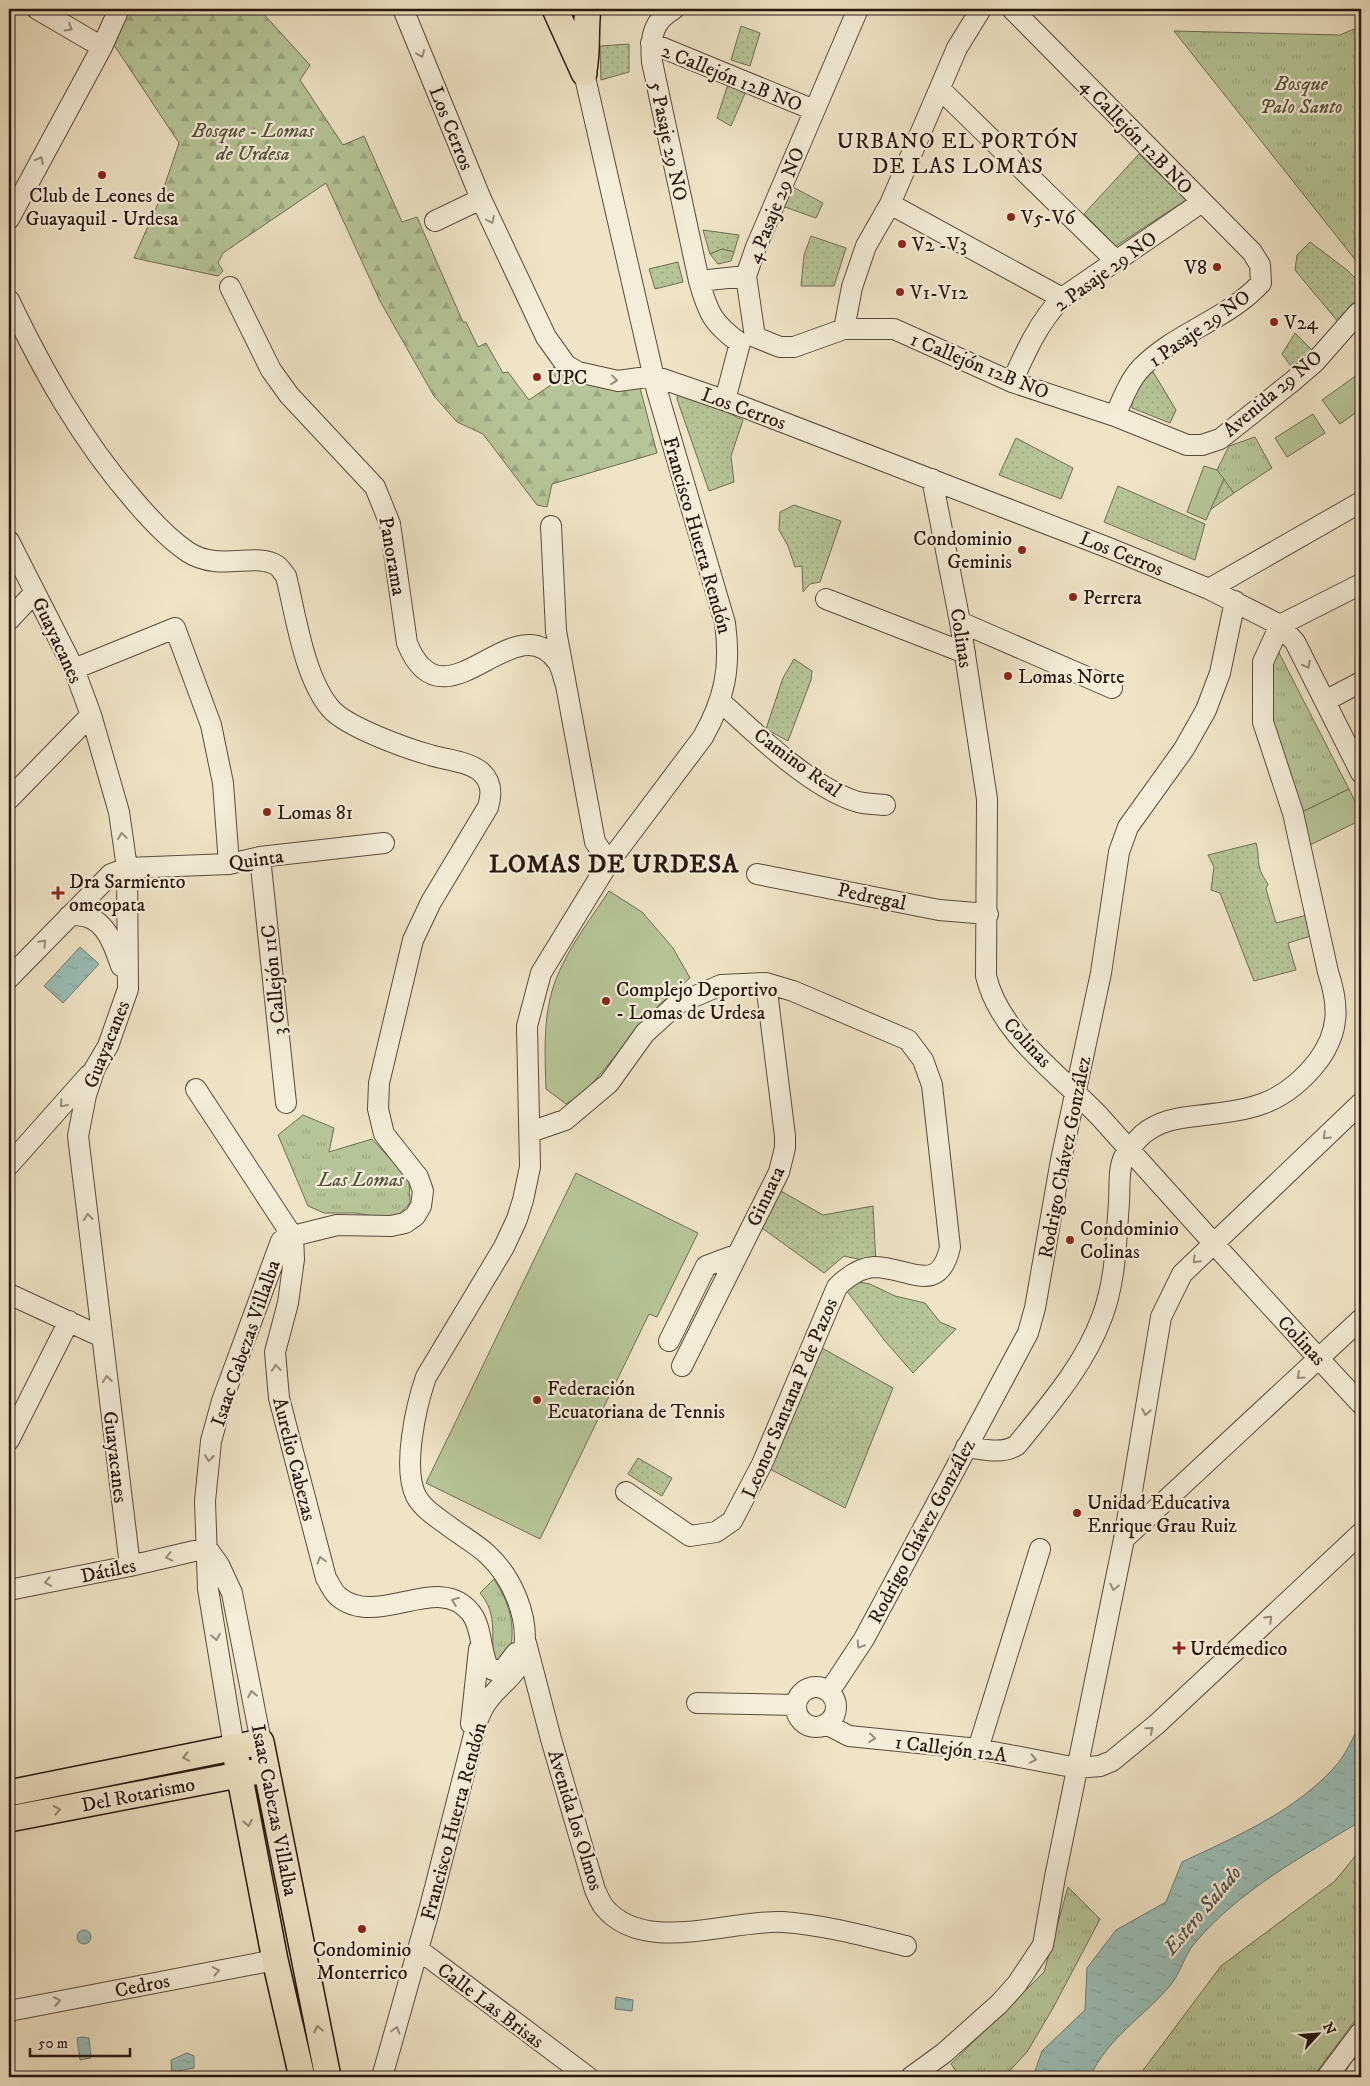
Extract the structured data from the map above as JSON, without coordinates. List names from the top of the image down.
{
  "streets": {
    "main road": ["Isaac Cabezas Villalba", "Del Rotarismo"],
    "street": [
      "2 Callejón 12B NO",
      "Los Cerros",
      "4 Callejón 12B NO",
      "5 Pasaje 29 NO",
      "4 Pasaje 29 NO",
      "2 Pasaje 29 NO",
      "1 Pasaje 29 NO",
      "1 Callejón 12B NO",
      "Avenida 29 NO",
      "Francisco Huerta Rendón",
      "Panorama",
      "Colinas",
      "Guayacanes",
      "Camino Real",
      "Quinta",
      "Pedregal",
      "3 Callejón 11C",
      "Rodrigo Chávez González",
      "Ginnata",
      "Leonor Santana P de Pazos",
      "Aurelio Cabezas",
      "Dátiles",
      "1 Callejón 12A",
      "Avenida los Olmos",
      "Cedros",
      "Calle Las Brisas"
    ]
  },
  "crossings": [
    ["2 Callejón 12B NO", "5 Pasaje 29 NO"],
    ["2 Callejón 12B NO", "4 Pasaje 29 NO"],
    ["Los Cerros", "4 Pasaje 29 NO"],
    ["Los Cerros", "Francisco Huerta Rendón"],
    ["Los Cerros", "Colinas"],
    ["Los Cerros", "Rodrigo Chávez González"],
    ["4 Callejón 12B NO", "2 Pasaje 29 NO"],
    ["4 Callejón 12B NO", "1 Pasaje 29 NO"],
    ["5 Pasaje 29 NO", "4 Pasaje 29 NO"],
    ["5 Pasaje 29 NO", "1 Callejón 12B NO"],
    ["4 Pasaje 29 NO", "1 Callejón 12B NO"],
    ["2 Pasaje 29 NO", "1 Callejón 12B NO"],
    ["1 Pasaje 29 NO", "1 Callejón 12B NO"],
    ["1 Callejón 12B NO", "Avenida 29 NO"],
    ["Francisco Huerta Rendón", "Panorama"],
    ["Francisco Huerta Rendón", "Camino Real"],
    ["Francisco Huerta Rendón", "Leonor Santana P de Pazos"],
    ["Francisco Huerta Rendón", "Aurelio Cabezas"],
    ["Francisco Huerta Rendón", "Avenida los Olmos"],
    ["Francisco Huerta Rendón", "Calle Las Brisas"],
    ["Colinas", "Pedregal"],
    ["Colinas", "Rodrigo Chávez González"],
    ["Guayacanes", "Quinta"],
    ["Guayacanes", "Dátiles"],
    ["Quinta", "3 Callejón 11C"],
    ["Rodrigo Chávez González", "1 Callejón 12A"],
    ["Ginnata", "Leonor Santana P de Pazos"],
    ["Isaac Cabezas Villalba", "Aurelio Cabezas"],
    ["Isaac Cabezas Villalba", "Dátiles"],
    ["Isaac Cabezas Villalba", "Del Rotarismo"],
    ["Isaac Cabezas Villalba", "Cedros"],
    ["Aurelio Cabezas", "Avenida los Olmos"]
  ],
  "one_way": [
    "Los Cerros",
    "Guayacanes",
    "Aurelio Cabezas",
    "Dátiles",
    "1 Callejón 12A",
    "Cedros"
  ],
  "districts": ["URBANO EL PORTÓN DE LAS LOMAS", "LOMAS DE URDESA"],
  "water": ["Estero Salado"],
  "parks": ["Bosque Palo Santo", "Bosque - Lomas de Urdesa", "Las Lomas"],
  "places": {
    "other": [
      "Club de Leones de Guayaquil - Urdesa",
      "V5-V6",
      "V2 -V3",
      "V8",
      "V1-V12",
      "V24",
      "UPC",
      "Condominio Geminis",
      "Perrera",
      "Lomas Norte",
      "Lomas 81",
      "Complejo Deportivo - Lomas de Urdesa",
      "Condominio Colinas",
      "Federación Ecuatoriana de Tennis",
      "Unidad Educativa Enrique Grau Ruiz",
      "Condominio Monterrico"
    ],
    "health": ["Dra Sarmiento omeopata", "Urdemedico"]
  },
  "scale_bar": "50 m",
  "north": "top right"
}
